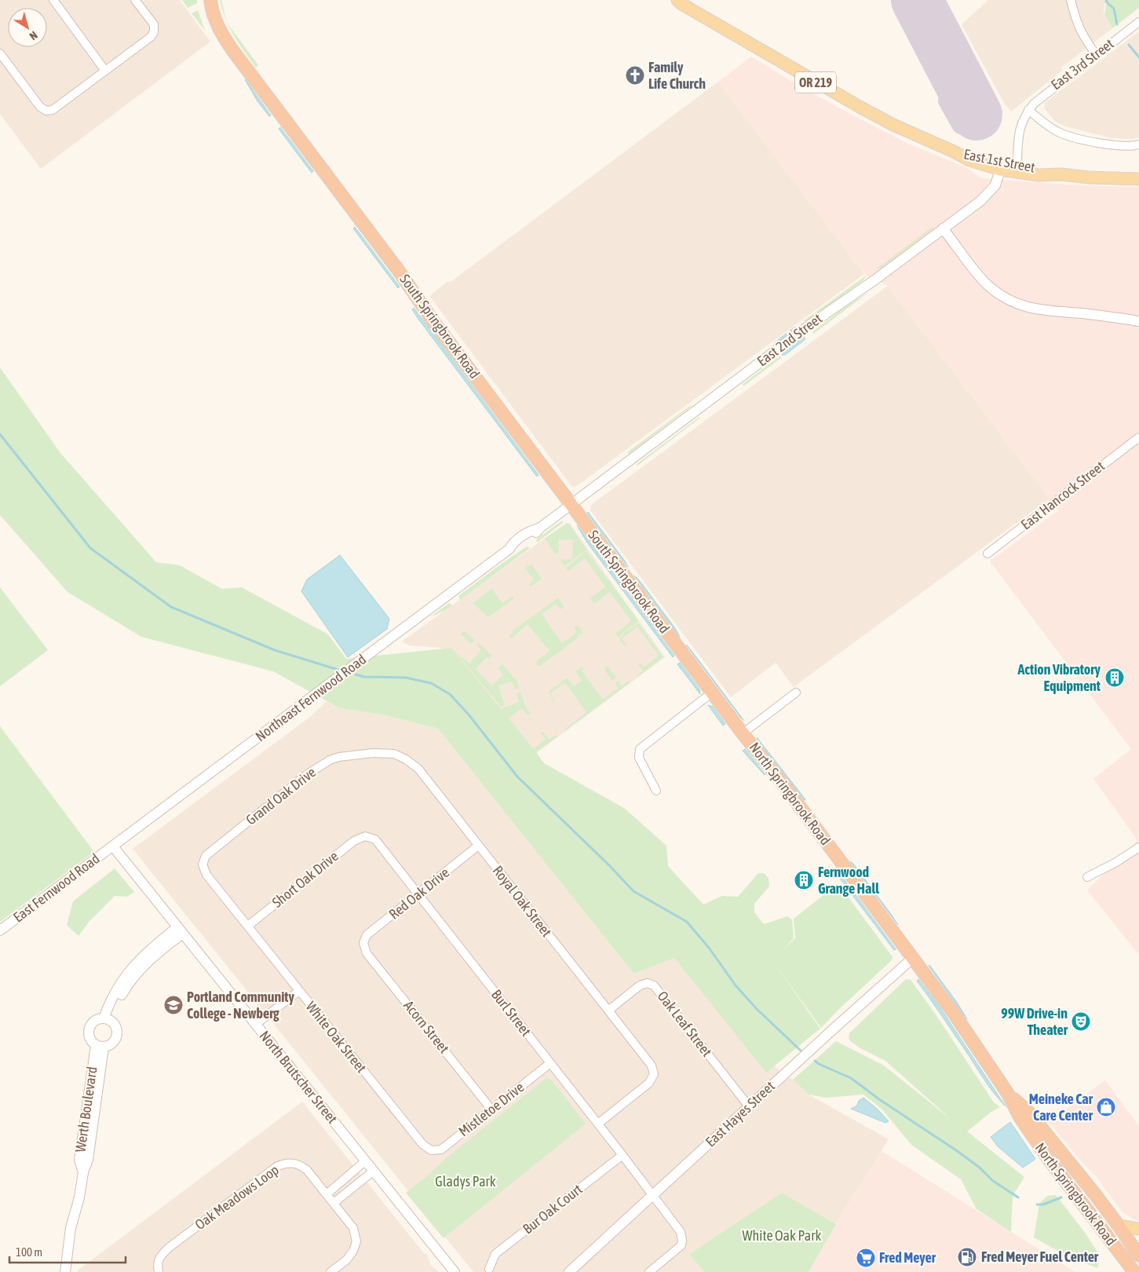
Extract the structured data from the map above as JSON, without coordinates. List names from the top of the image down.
{
  "streets": {
    "highway": ["South Springbrook Road", "North Springbrook Road"],
    "main road": ["OR 219", "East 1st Street"],
    "street": [
      "East 3rd Street",
      "East 2nd Street",
      "East Hancock Street",
      "Northeast Fernwood Road",
      "Grand Oak Drive",
      "Short Oak Drive",
      "East Fernwood Road",
      "Red Oak Drive",
      "Royal Oak Street",
      "Burl Street",
      "Oak Leaf Street",
      "Acorn Street",
      "White Oak Street",
      "North Brutscher Street",
      "Werth Boulevard",
      "Mistletoe Drive",
      "East Hayes Street",
      "Oak Meadows Loop",
      "Bur Oak Court"
    ]
  },
  "crossings": [
    ["OR 219", "East 1st Street"],
    ["East 1st Street", "East 2nd Street"],
    ["South Springbrook Road", "East 2nd Street"],
    ["South Springbrook Road", "Northeast Fernwood Road"],
    ["South Springbrook Road", "North Springbrook Road"],
    ["East 2nd Street", "Northeast Fernwood Road"],
    ["Northeast Fernwood Road", "East Fernwood Road"],
    ["Northeast Fernwood Road", "North Brutscher Street"],
    ["North Springbrook Road", "East Hayes Street"],
    ["Grand Oak Drive", "Royal Oak Street"],
    ["Grand Oak Drive", "White Oak Street"],
    ["Short Oak Drive", "Burl Street"],
    ["Short Oak Drive", "White Oak Street"],
    ["East Fernwood Road", "North Brutscher Street"],
    ["Red Oak Drive", "Royal Oak Street"],
    ["Red Oak Drive", "Burl Street"],
    ["Red Oak Drive", "Acorn Street"],
    ["Royal Oak Street", "Burl Street"],
    ["Royal Oak Street", "Oak Leaf Street"],
    ["Burl Street", "Mistletoe Drive"],
    ["Burl Street", "East Hayes Street"],
    ["Burl Street", "Bur Oak Court"],
    ["Oak Leaf Street", "East Hayes Street"],
    ["Acorn Street", "Mistletoe Drive"],
    ["White Oak Street", "Mistletoe Drive"],
    ["North Brutscher Street", "Werth Boulevard"]
  ],
  "parks": ["Gladys Park", "White Oak Park"],
  "places": {
    "church": ["Family Life Church"],
    "building": ["Action Vibratory Equipment", "Fernwood Grange Hall"],
    "school or university": ["Portland Community College - Newberg"],
    "theatre": ["99W Drive-in Theater"],
    "shop": ["Meineke Car Care Center"],
    "fuel station": ["Fred Meyer Fuel Center"],
    "supermarket": ["Fred Meyer"]
  },
  "scale_bar": "100 m",
  "north": "bottom right"
}
